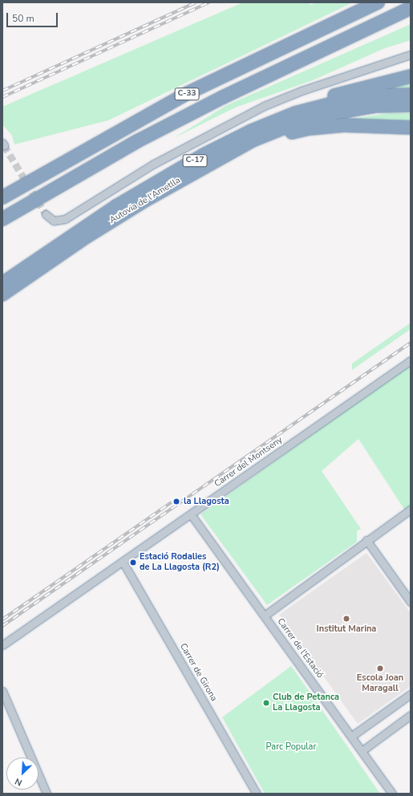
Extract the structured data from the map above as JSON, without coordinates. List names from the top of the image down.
{
  "streets": {
    "highway": ["C-33", "C-17", "Autovia de l'Ametlla"],
    "street": ["Carrer del Montseny", "Carrer de l'Estació", "Carrer de Girona"]
  },
  "crossings": [
    ["Carrer del Montseny", "Carrer de l'Estació"],
    ["Carrer del Montseny", "Carrer de Girona"]
  ],
  "parks": ["Parc Popular"],
  "places": [
    "la Llagosta",
    "Estació Rodalies de La Llagosta (R2)",
    "Institut Marina",
    "Escola Joan Maragall",
    "Club de Petanca La Llagosta"
  ],
  "scale_bar": "50 m",
  "north": "bottom left"
}
